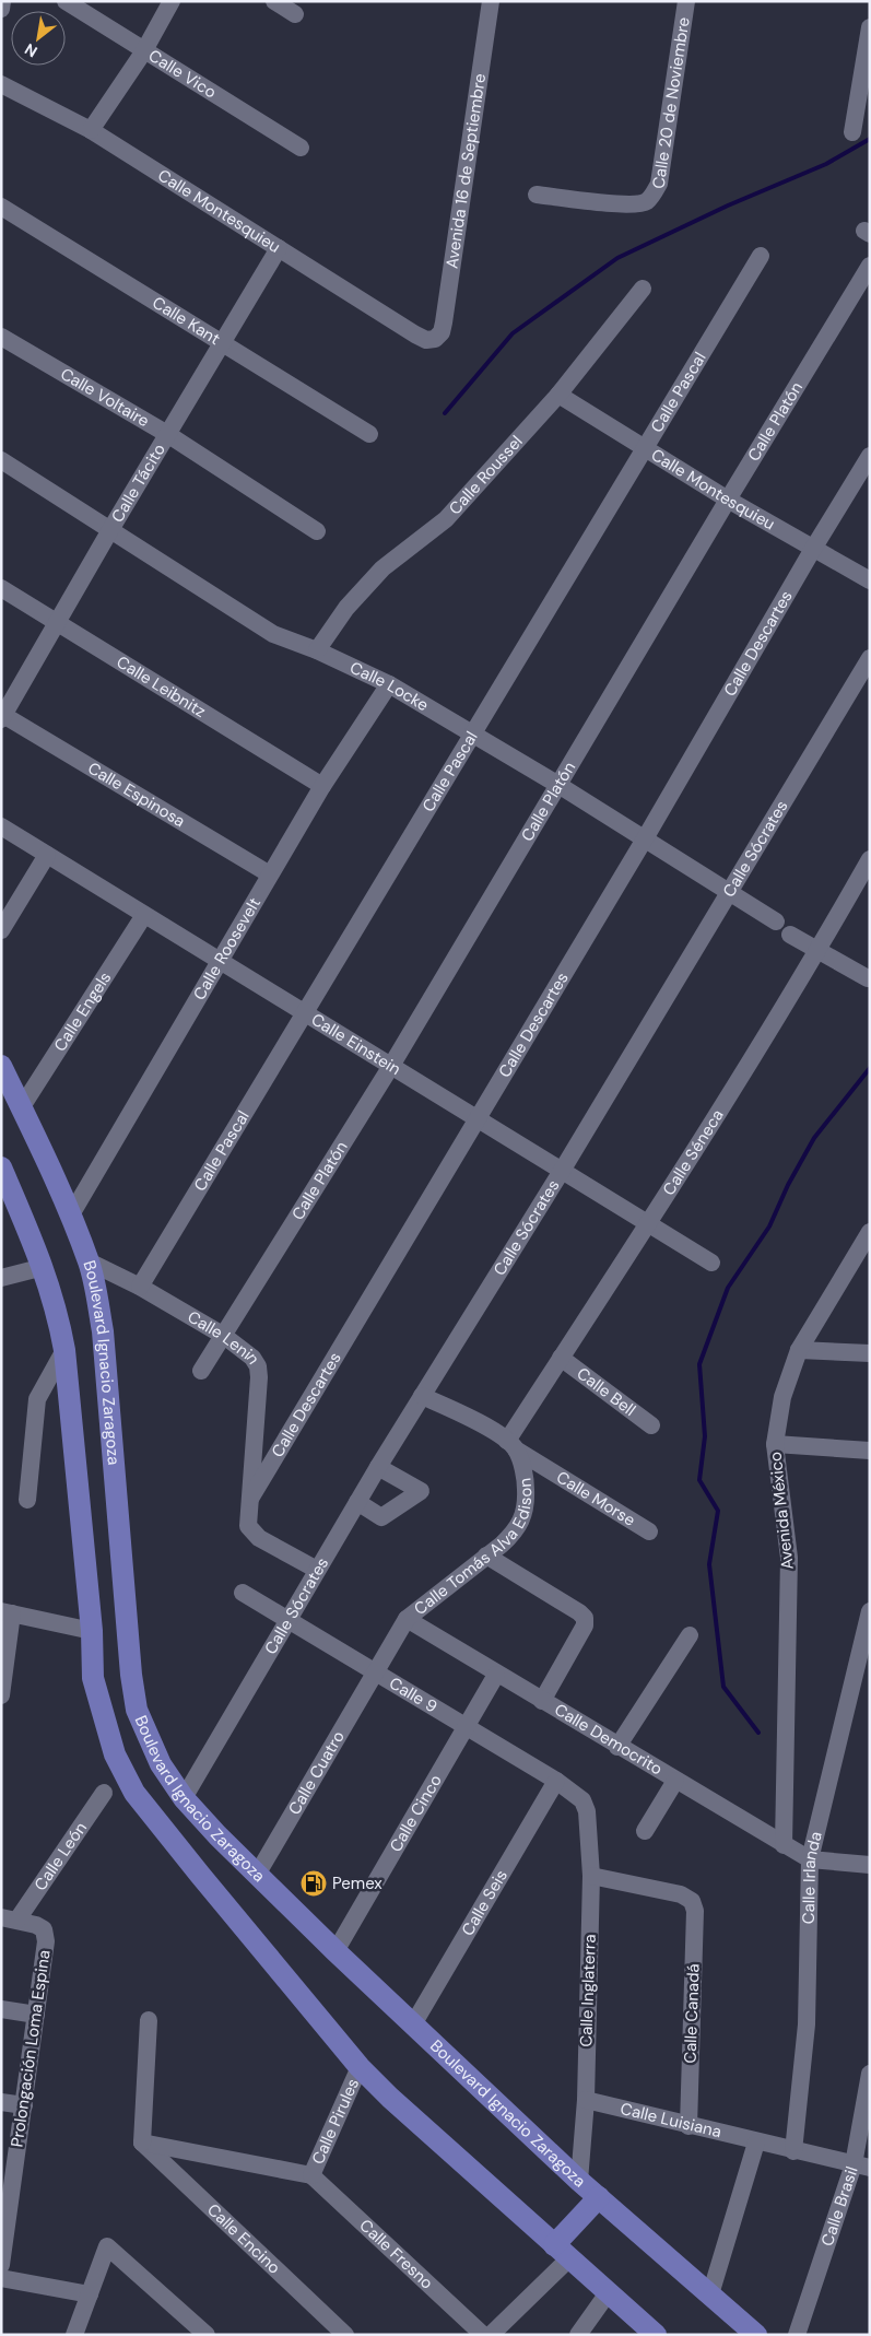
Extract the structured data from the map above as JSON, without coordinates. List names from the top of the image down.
{
  "streets": {
    "main road": ["Boulevard Ignacio Zaragoza"],
    "street": [
      "Calle Vico",
      "Calle 20 de Noviembre",
      "Avenida 16 de Septiembre",
      "Calle Montesquieu",
      "Calle Kant",
      "Calle Pascal",
      "Calle Voltaire",
      "Calle Platón",
      "Calle Roussel",
      "Calle Tácito",
      "Calle Descartes",
      "Calle Leibnitz",
      "Calle Locke",
      "Calle Espinosa",
      "Calle Sócrates",
      "Calle Roosevelt",
      "Calle Engels",
      "Calle Einstein",
      "Calle Séneca",
      "Calle Lenin",
      "Calle Bell",
      "Calle Morse",
      "Avenida México",
      "Calle Tomás Alva Edison",
      "Calle 9",
      "Calle Democrito",
      "Calle Cuatro",
      "Calle Cinco",
      "Calle León",
      "Calle Irlanda",
      "Calle Seis",
      "Calle Inglaterra",
      "Calle Canadá",
      "Prolongación Loma Espina",
      "Calle Pirules",
      "Calle Luisiana",
      "Calle Brasil",
      "Calle Encino",
      "Calle Fresno"
    ]
  },
  "crossings": [
    ["Avenida 16 de Septiembre", "Calle Montesquieu"],
    ["Calle Montesquieu", "Calle Pascal"],
    ["Calle Montesquieu", "Calle Platón"],
    ["Calle Montesquieu", "Calle Roussel"],
    ["Calle Montesquieu", "Calle Tácito"],
    ["Calle Montesquieu", "Calle Descartes"],
    ["Calle Kant", "Calle Tácito"],
    ["Calle Pascal", "Calle Locke"],
    ["Calle Pascal", "Calle Einstein"],
    ["Calle Pascal", "Calle Lenin"],
    ["Calle Voltaire", "Calle Tácito"],
    ["Calle Platón", "Calle Locke"],
    ["Calle Platón", "Calle Einstein"],
    ["Calle Platón", "Calle Lenin"],
    ["Calle Roussel", "Calle Locke"],
    ["Calle Tácito", "Calle Leibnitz"],
    ["Calle Tácito", "Calle Locke"],
    ["Calle Tácito", "Calle Espinosa"],
    ["Calle Descartes", "Calle Locke"],
    ["Calle Descartes", "Calle Einstein"],
    ["Calle Descartes", "Calle Lenin"],
    ["Calle Leibnitz", "Calle Roosevelt"],
    ["Calle Locke", "Calle Sócrates"],
    ["Calle Locke", "Calle Roosevelt"],
    ["Calle Espinosa", "Calle Roosevelt"],
    ["Calle Sócrates", "Calle Einstein"],
    ["Calle Sócrates", "Calle Lenin"],
    ["Calle Sócrates", "Boulevard Ignacio Zaragoza"],
    ["Calle Sócrates", "Calle 9"],
    ["Calle Roosevelt", "Calle Einstein"],
    ["Calle Roosevelt", "Boulevard Ignacio Zaragoza"],
    ["Calle Engels", "Calle Einstein"],
    ["Calle Engels", "Boulevard Ignacio Zaragoza"],
    ["Calle Einstein", "Calle Séneca"],
    ["Calle Séneca", "Calle Bell"],
    ["Calle Séneca", "Calle Morse"],
    ["Calle Séneca", "Calle Tomás Alva Edison"],
    ["Calle Lenin", "Boulevard Ignacio Zaragoza"],
    ["Boulevard Ignacio Zaragoza", "Calle Cuatro"],
    ["Boulevard Ignacio Zaragoza", "Calle Cinco"],
    ["Boulevard Ignacio Zaragoza", "Calle Seis"],
    ["Boulevard Ignacio Zaragoza", "Calle Inglaterra"],
    ["Boulevard Ignacio Zaragoza", "Calle Pirules"],
    ["Calle Morse", "Calle Tomás Alva Edison"],
    ["Avenida México", "Calle Democrito"],
    ["Calle Tomás Alva Edison", "Calle 9"],
    ["Calle Tomás Alva Edison", "Calle Democrito"],
    ["Calle Tomás Alva Edison", "Calle Cuatro"],
    ["Calle 9", "Calle Cuatro"],
    ["Calle 9", "Calle Cinco"],
    ["Calle 9", "Calle Seis"],
    ["Calle 9", "Calle Inglaterra"],
    ["Calle Democrito", "Calle Cinco"],
    ["Calle Democrito", "Calle Irlanda"],
    ["Calle León", "Prolongación Loma Espina"],
    ["Calle Irlanda", "Calle Luisiana"],
    ["Calle Inglaterra", "Calle Canadá"],
    ["Calle Inglaterra", "Calle Luisiana"],
    ["Calle Canadá", "Calle Luisiana"],
    ["Calle Pirules", "Calle Fresno"],
    ["Calle Luisiana", "Calle Brasil"]
  ],
  "places": {
    "fuel station": ["Pemex"]
  },
  "north": "bottom left"
}
